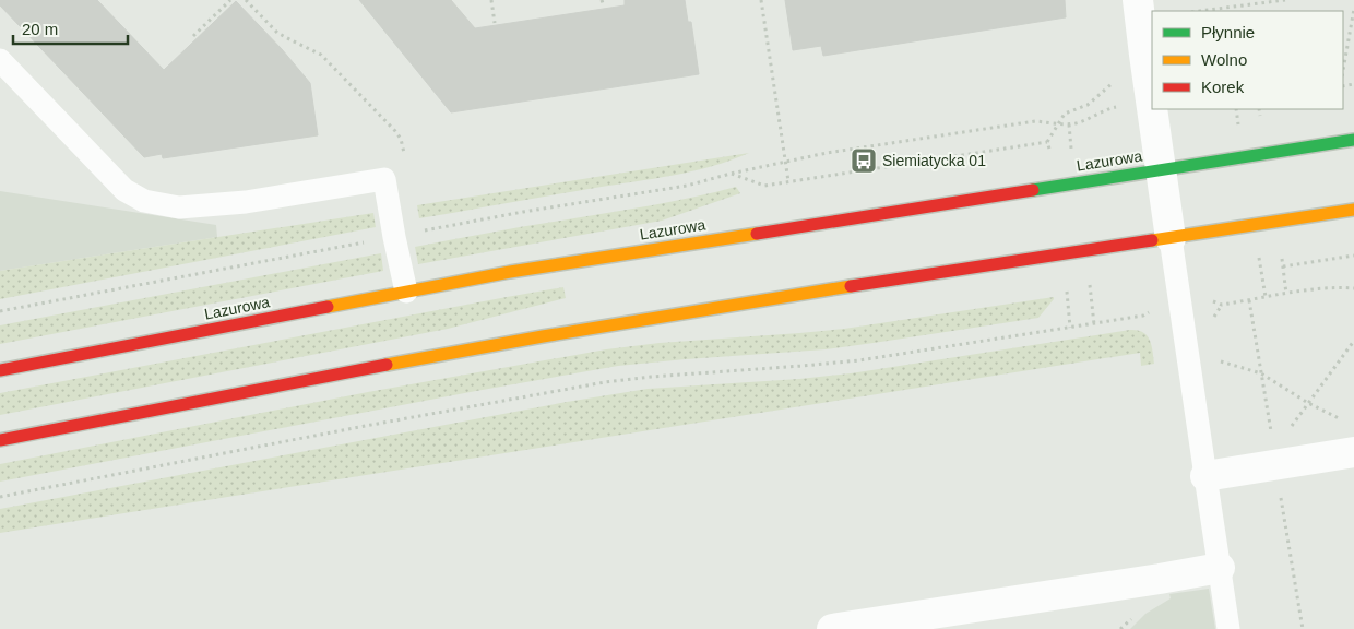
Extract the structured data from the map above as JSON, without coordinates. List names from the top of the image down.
{
  "streets": {
    "main road": ["Lazurowa"]
  },
  "places": {
    "bus stop": ["Siemiatycka 01"]
  },
  "legend": ["Płynnie", "Wolno", "Korek"],
  "scale_bar": "20 m"
}
